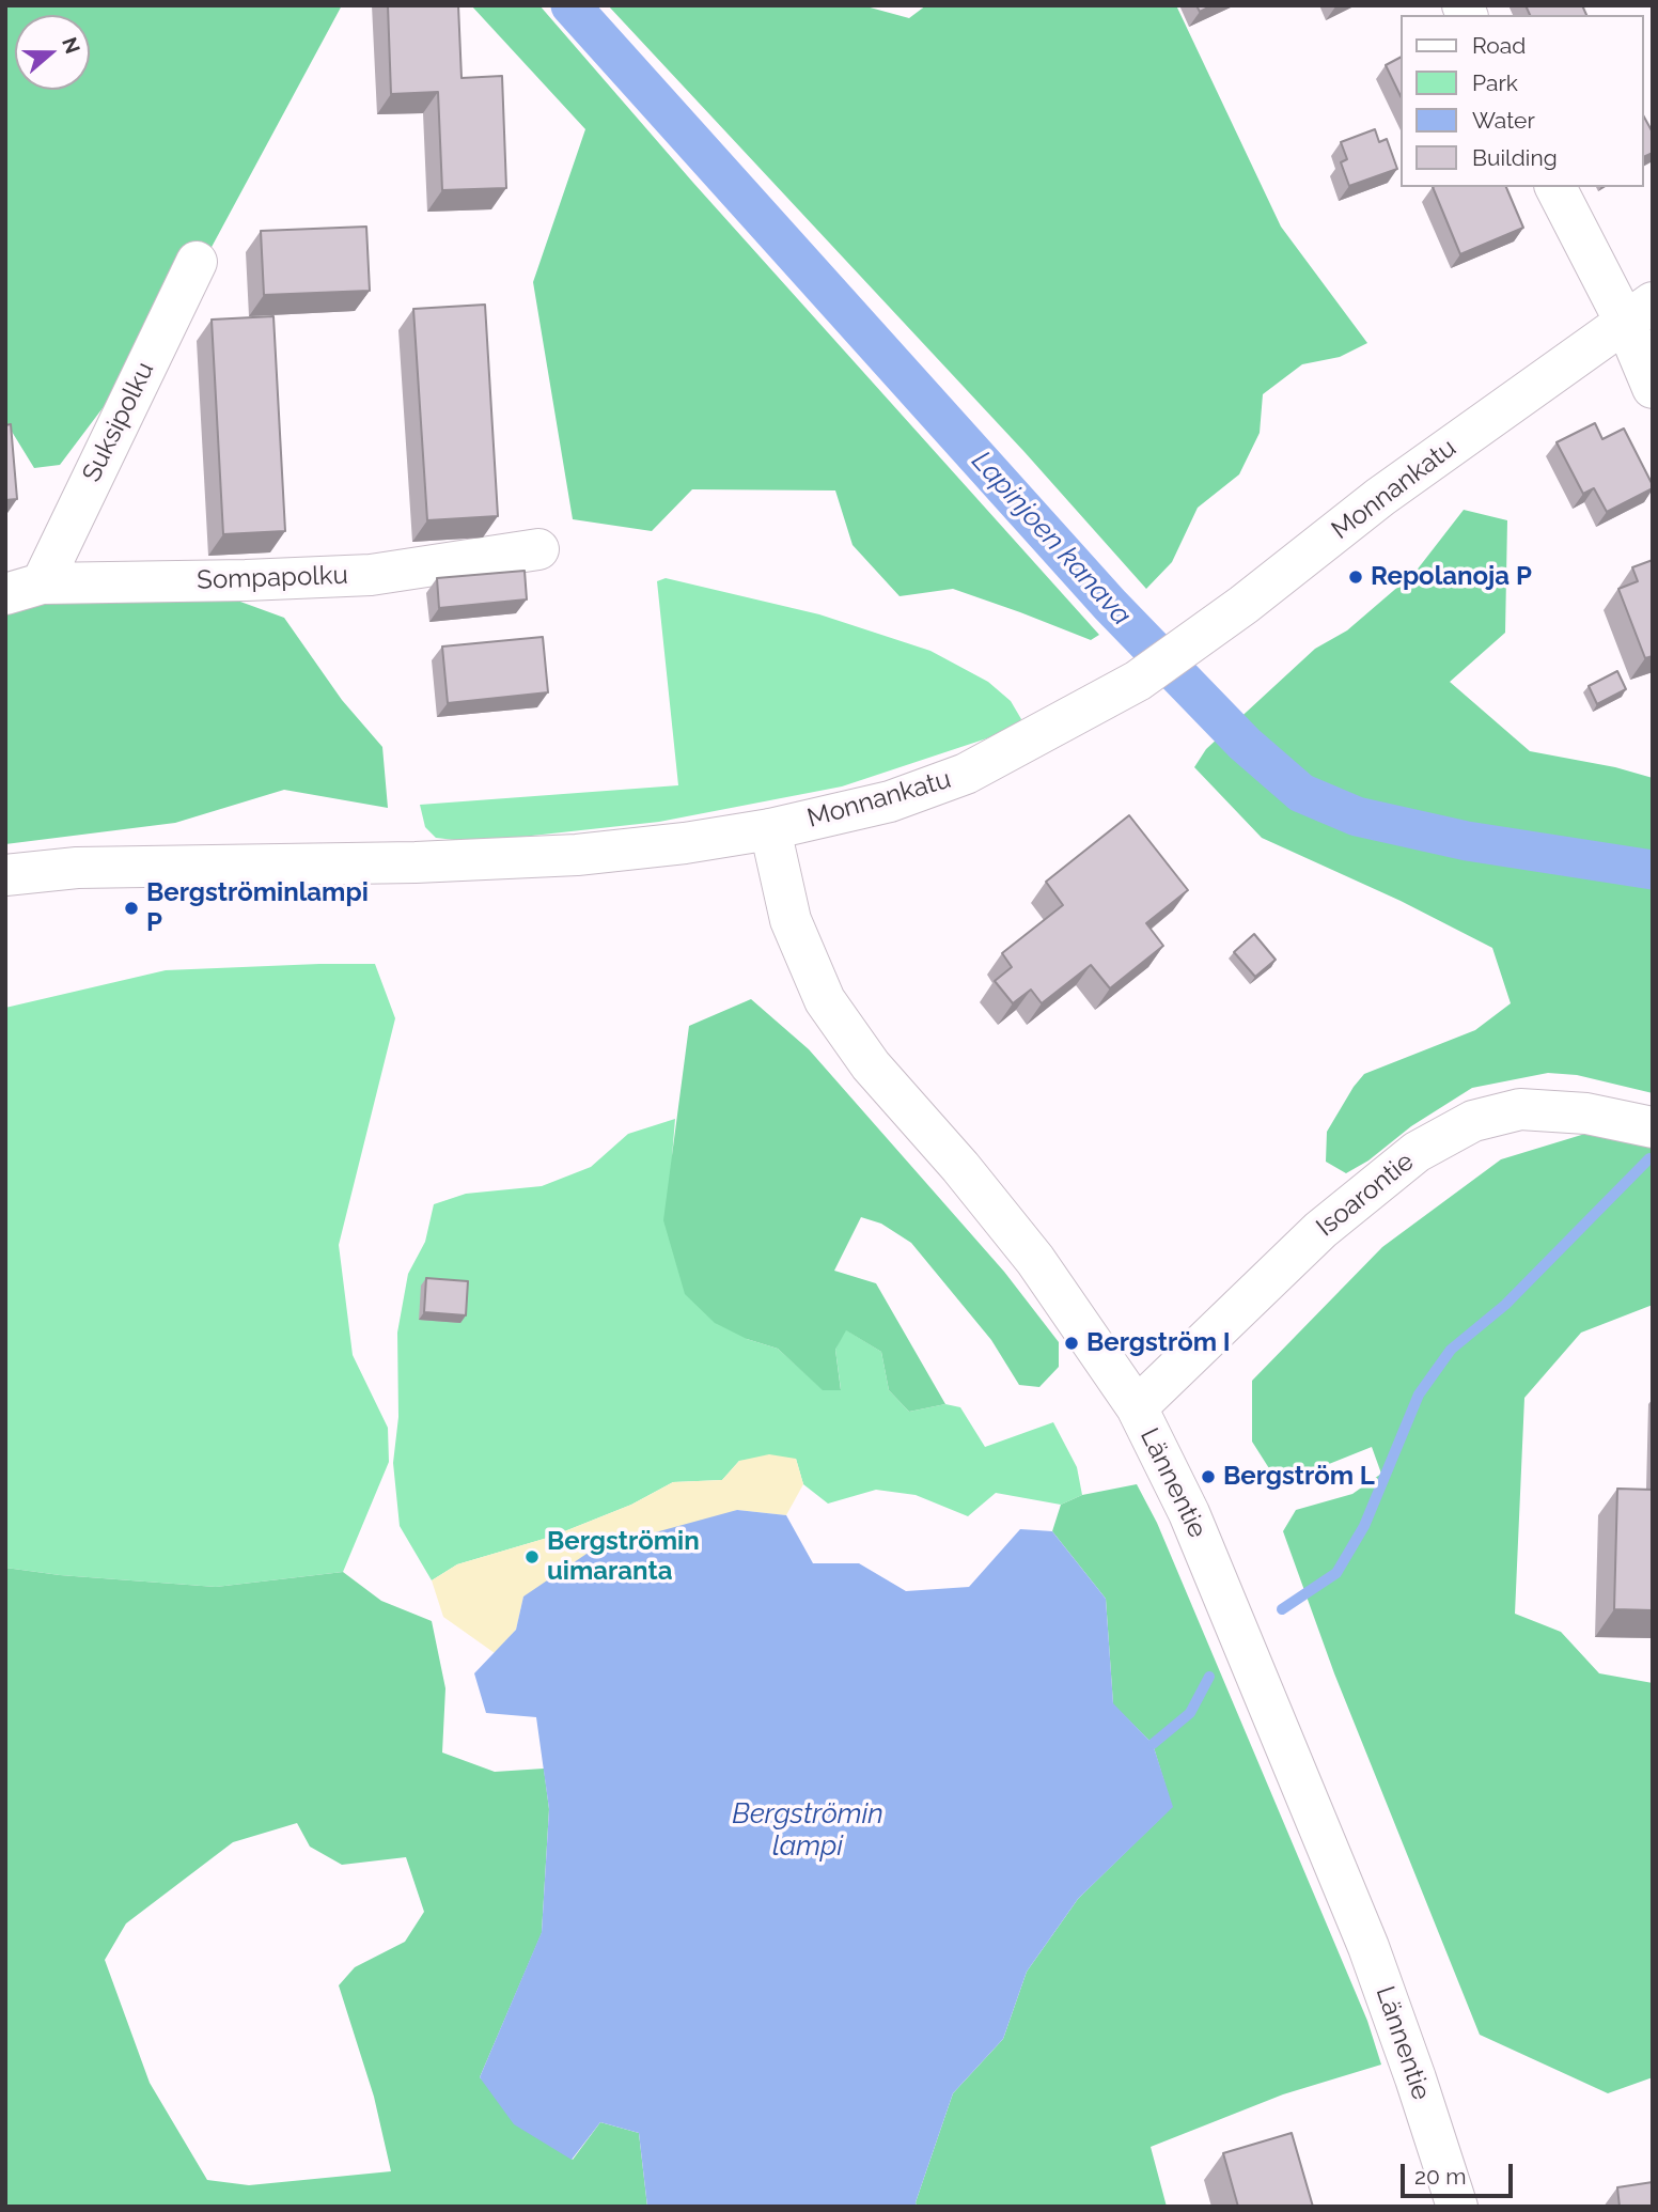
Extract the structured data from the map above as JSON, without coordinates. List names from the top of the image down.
{
  "streets": {
    "street": [
      "Suksipolku",
      "Monnankatu",
      "Sompapolku",
      "Isoarontie",
      "Lännentie"
    ]
  },
  "crossings": [
    ["Suksipolku", "Sompapolku"],
    ["Monnankatu", "Lännentie"],
    ["Isoarontie", "Lännentie"]
  ],
  "water": ["Lapinjoen kanava", "Bergströmin lampi"],
  "places": [
    "Repolanoja P",
    "Bergströminlampi P",
    "Bergström I",
    "Bergström L",
    "Bergströmin uimaranta"
  ],
  "legend": [
    "Road",
    "Park",
    "Water",
    "Building"
  ],
  "scale_bar": "20 m",
  "north": "right"
}
